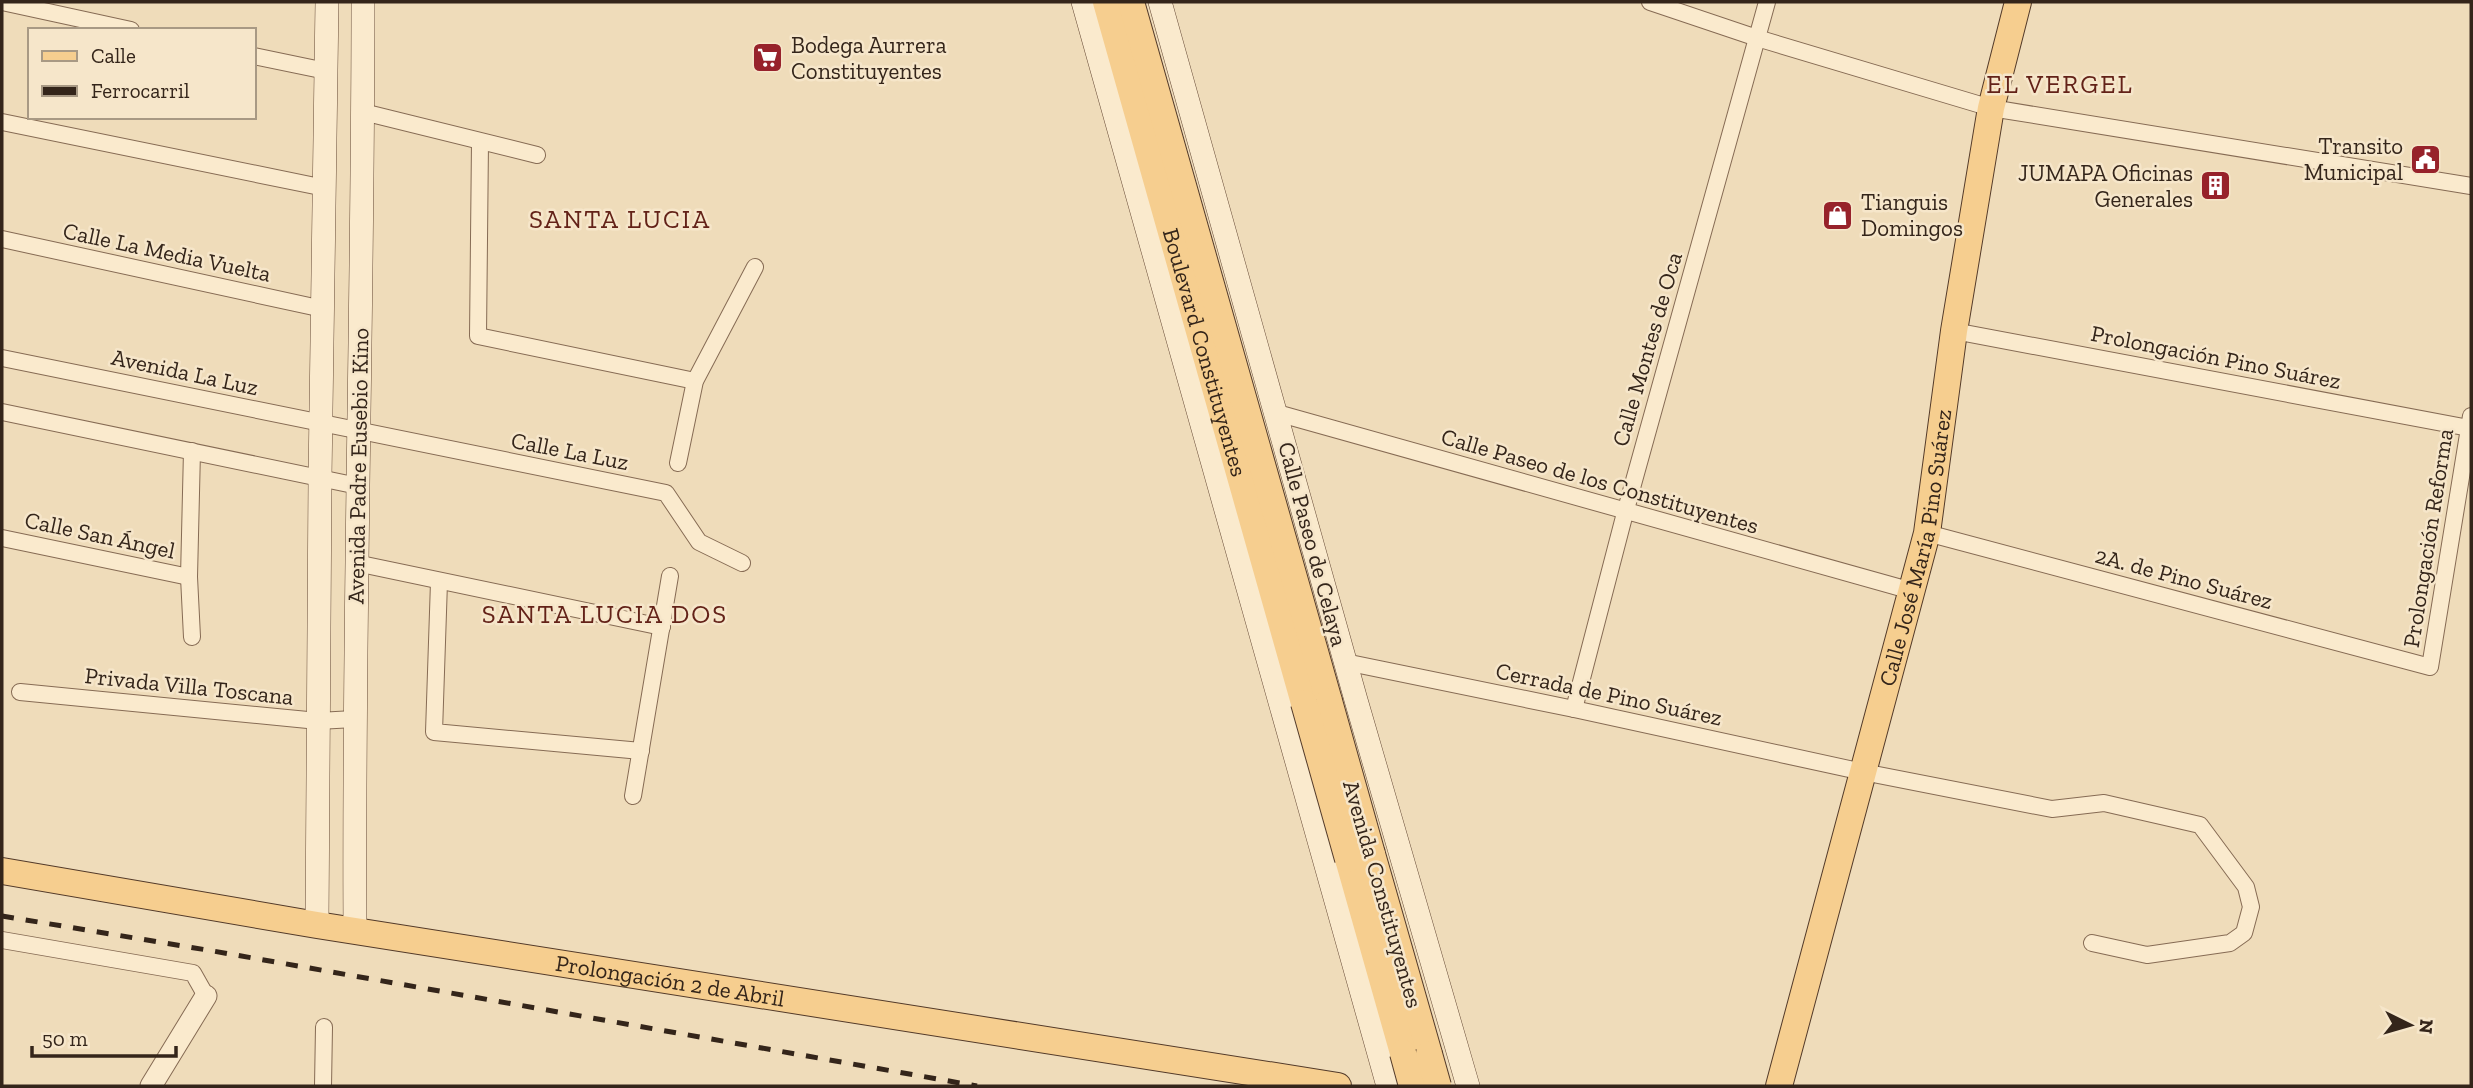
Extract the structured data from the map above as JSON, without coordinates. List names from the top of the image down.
{
  "streets": {
    "main road": [
      "Boulevard Constituyentes",
      "Avenida Padre Eusebio Kino",
      "Calle Paseo de Celaya",
      "Calle José María Pino Suárez",
      "Avenida Constituyentes",
      "Prolongación 2 de Abril"
    ],
    "street": [
      "Calle La Media Vuelta",
      "Calle Montes de Oca",
      "Prolongación Pino Suárez",
      "Avenida La Luz",
      "Calle La Luz",
      "Calle Paseo de los Constituyentes",
      "Calle San Ángel",
      "Prolongación Reforma",
      "2A. de Pino Suárez",
      "Privada Villa Toscana",
      "Cerrada de Pino Suárez"
    ]
  },
  "crossings": [
    ["Calle La Media Vuelta", "Avenida Padre Eusebio Kino"],
    ["Calle Montes de Oca", "Calle Paseo de los Constituyentes"],
    ["Calle Montes de Oca", "Cerrada de Pino Suárez"],
    ["Boulevard Constituyentes", "Avenida Constituyentes"],
    ["Prolongación Pino Suárez", "Prolongación Reforma"],
    ["Prolongación Pino Suárez", "Calle José María Pino Suárez"],
    ["Avenida La Luz", "Calle La Luz"],
    ["Avenida La Luz", "Avenida Padre Eusebio Kino"],
    ["Calle La Luz", "Avenida Padre Eusebio Kino"],
    ["Avenida Padre Eusebio Kino", "Privada Villa Toscana"],
    ["Avenida Padre Eusebio Kino", "Prolongación 2 de Abril"],
    ["Calle Paseo de los Constituyentes", "Calle Paseo de Celaya"],
    ["Calle Paseo de los Constituyentes", "Calle José María Pino Suárez"],
    ["Prolongación Reforma", "2A. de Pino Suárez"],
    ["Calle Paseo de Celaya", "Cerrada de Pino Suárez"],
    ["Calle José María Pino Suárez", "2A. de Pino Suárez"],
    ["Calle José María Pino Suárez", "Cerrada de Pino Suárez"]
  ],
  "districts": ["EL VERGEL", "SANTA LUCIA", "SANTA LUCIA DOS"],
  "places": {
    "supermarket": ["Bodega Aurrera Constituyentes"],
    "public building": ["Transito Municipal"],
    "building": ["JUMAPA Oficinas Generales"],
    "shop": ["Tianguis Domingos"]
  },
  "legend": ["Calle", "Ferrocarril"],
  "scale_bar": "50 m",
  "north": "right"
}
